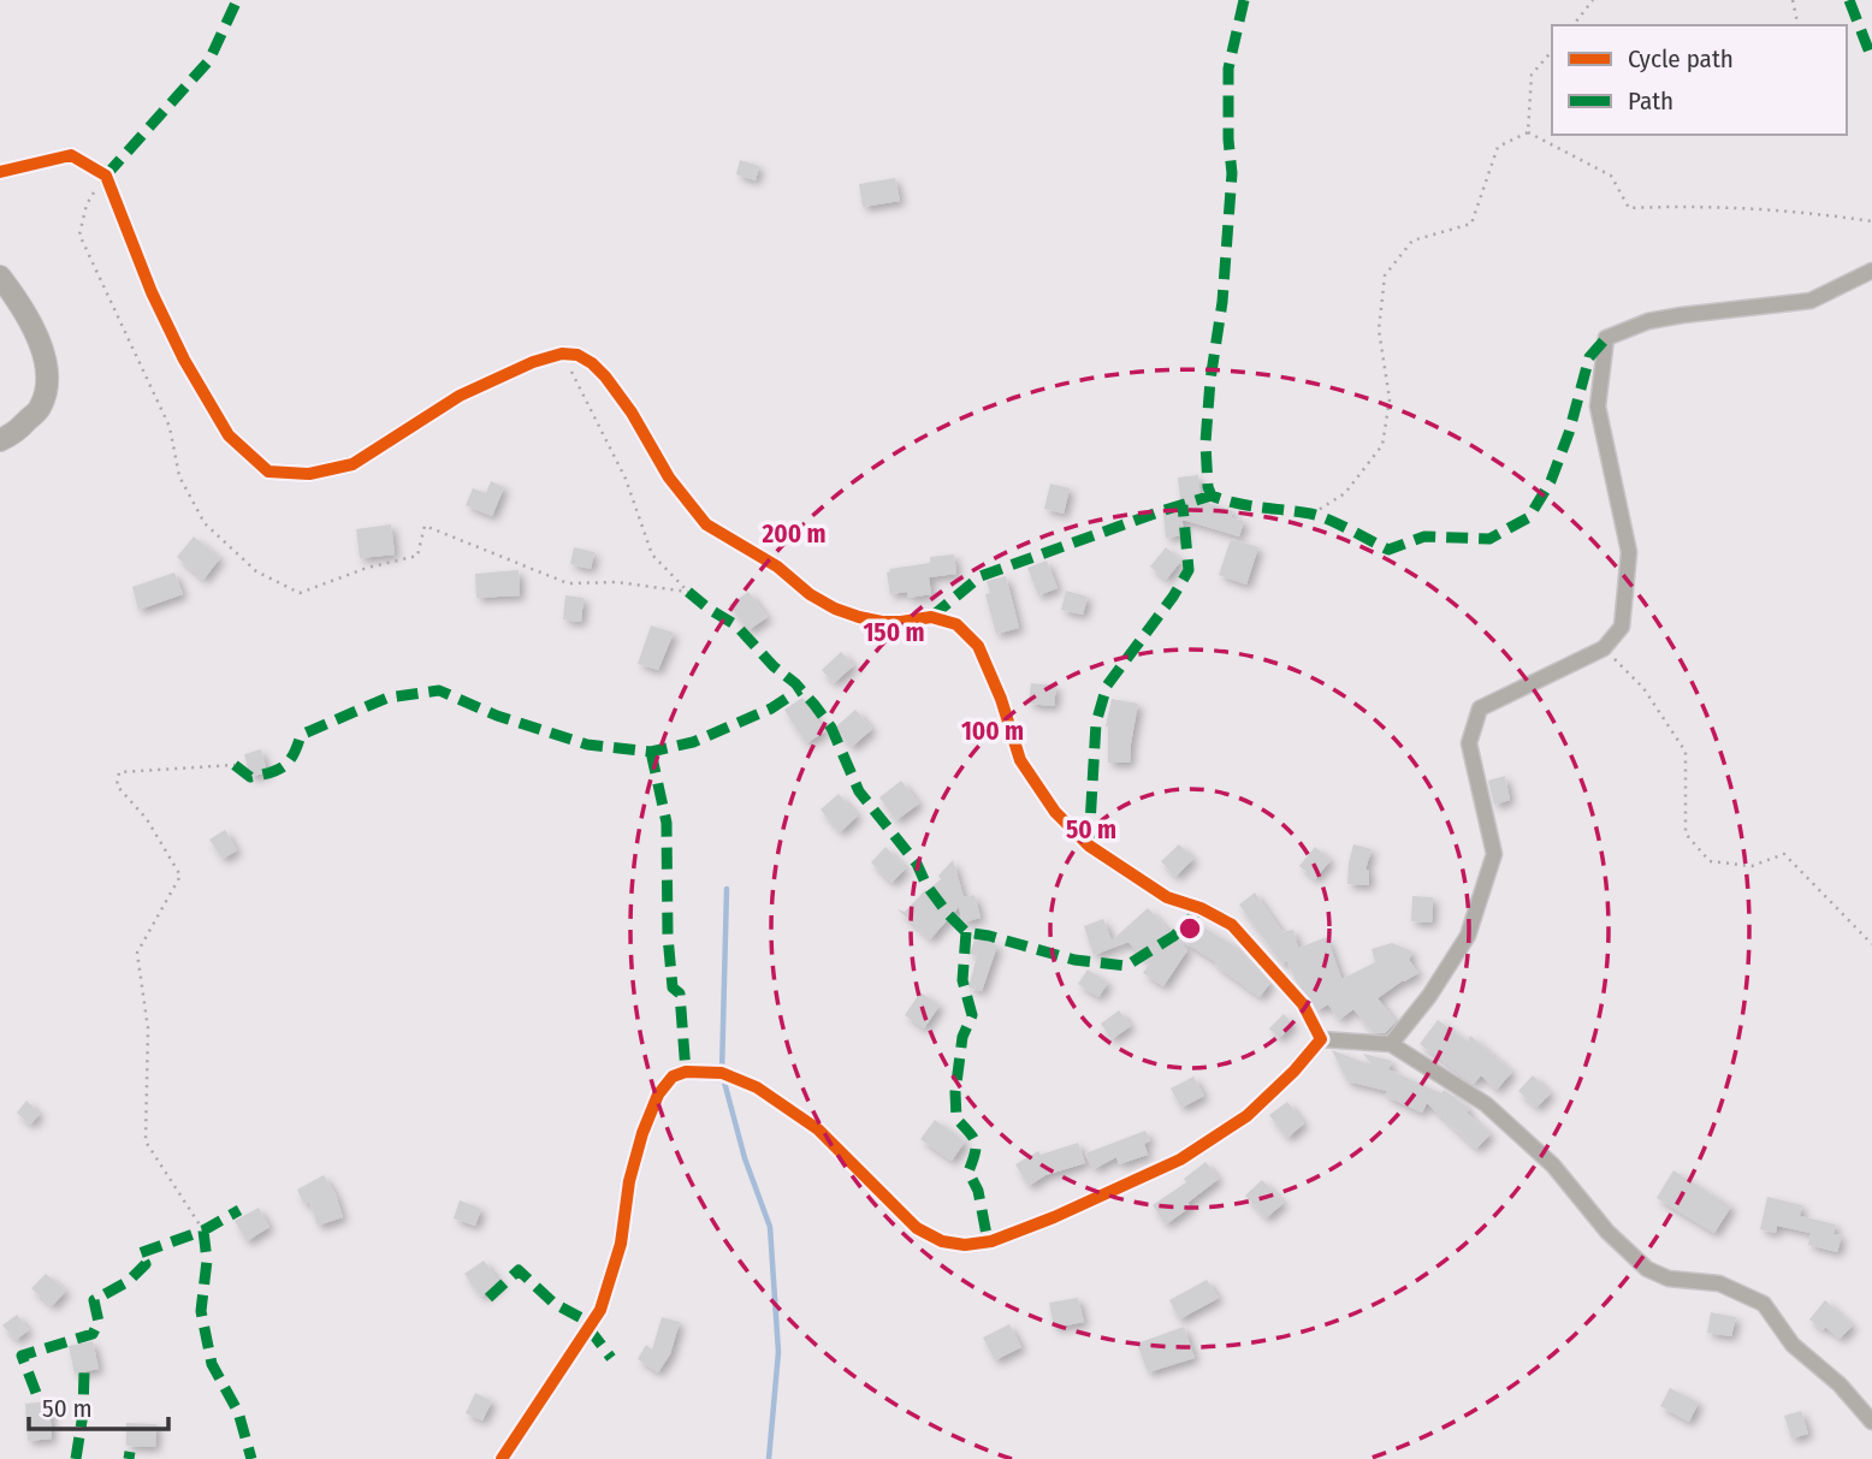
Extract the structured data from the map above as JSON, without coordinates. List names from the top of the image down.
{
  "legend": ["Cycle path", "Path"],
  "scale_bar": "50 m",
  "rings": [
    "200 m",
    "150 m",
    "100 m",
    "50 m"
  ]
}
